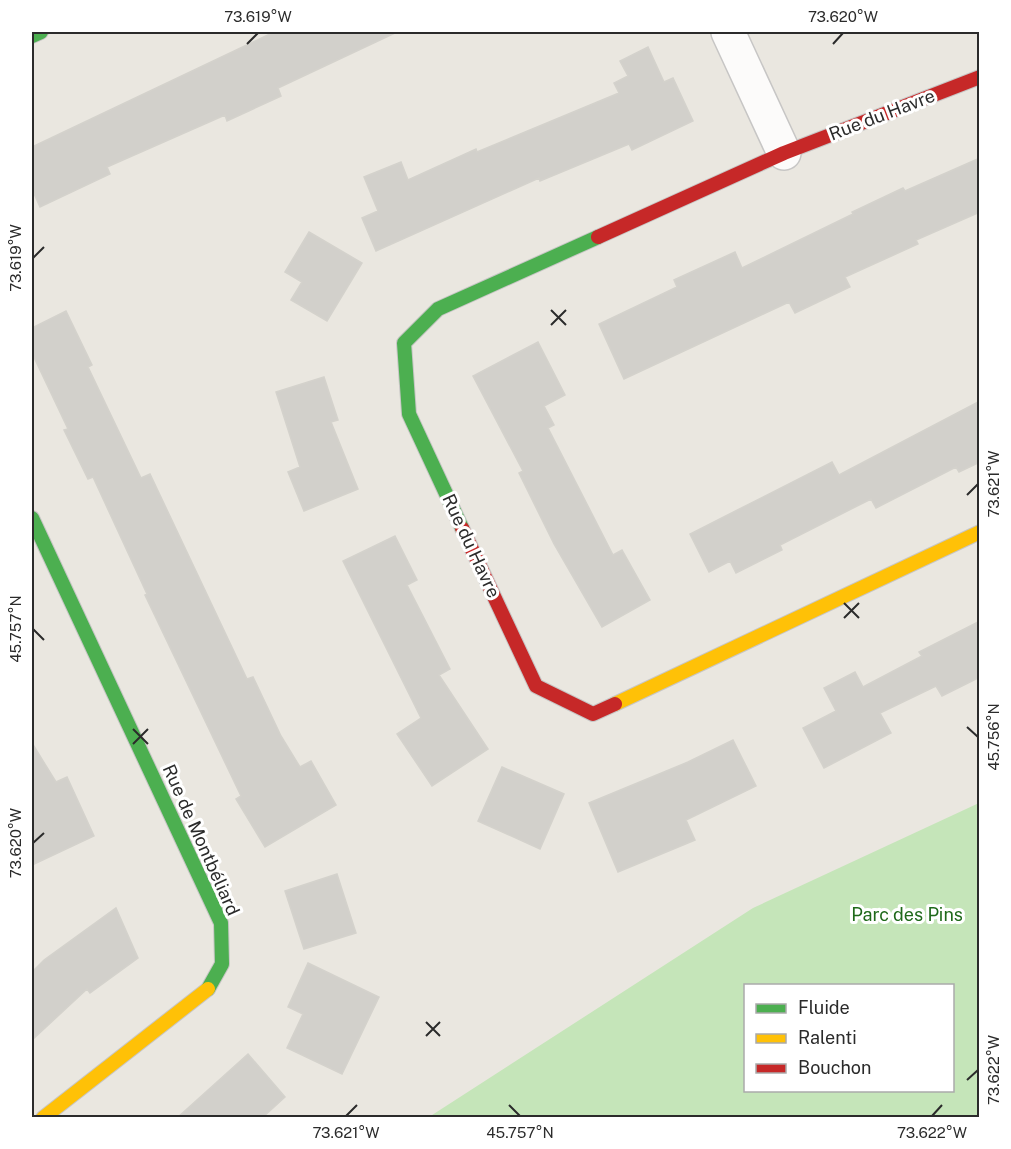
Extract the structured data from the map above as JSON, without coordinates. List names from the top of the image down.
{
  "streets": {
    "street": ["Rue du Havre", "Rue de Montbéliard"]
  },
  "parks": ["Parc des Pins"],
  "legend": ["Fluide", "Ralenti", "Bouchon"],
  "coordinates": [
    "73.619°W",
    "73.620°W",
    "73.621°W",
    "45.757°N",
    "45.756°N",
    "73.622°W"
  ]
}
